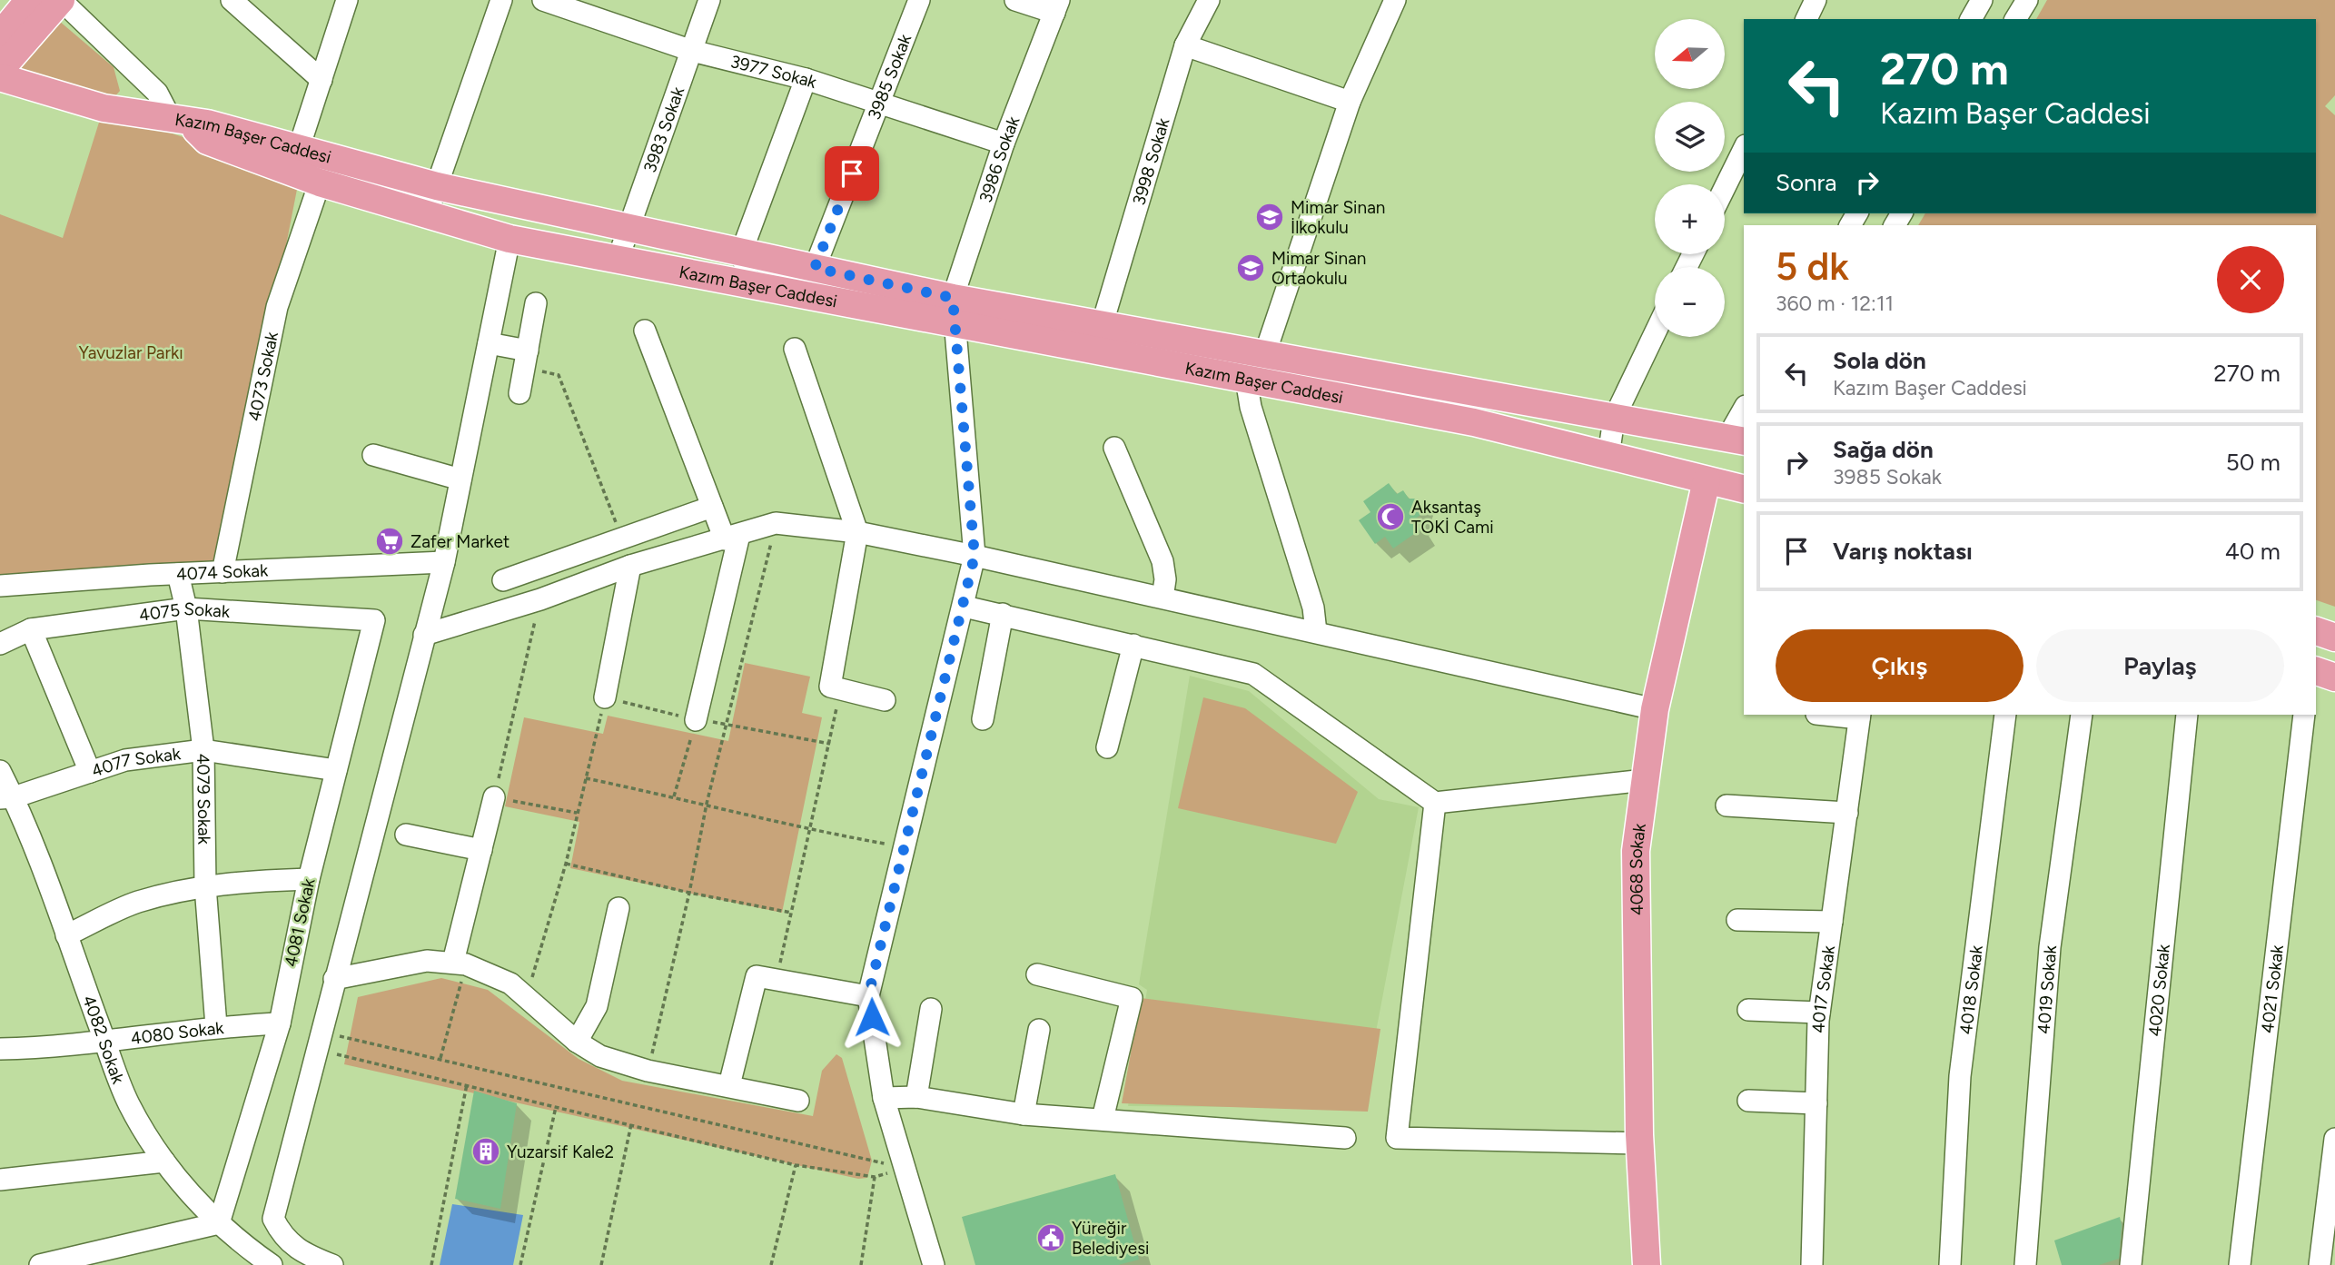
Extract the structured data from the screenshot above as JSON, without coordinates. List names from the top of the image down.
{
  "streets": {
    "main road": ["Kazım Başer Caddesi", "4068 Sokak"],
    "street": [
      "3977 Sokak",
      "3985 Sokak",
      "3983 Sokak",
      "3986 Sokak",
      "3998 Sokak",
      "4073 Sokak",
      "4074 Sokak",
      "4075 Sokak",
      "4077 Sokak",
      "4079 Sokak",
      "4081 Sokak",
      "4017 Sokak",
      "4018 Sokak",
      "4019 Sokak",
      "4020 Sokak",
      "4021 Sokak",
      "4080 Sokak",
      "4082 Sokak"
    ]
  },
  "crossings": [
    ["3977 Sokak", "3985 Sokak"],
    ["3977 Sokak", "3983 Sokak"],
    ["3977 Sokak", "3986 Sokak"],
    ["3985 Sokak", "Kazım Başer Caddesi"],
    ["3983 Sokak", "Kazım Başer Caddesi"],
    ["Kazım Başer Caddesi", "3986 Sokak"],
    ["Kazım Başer Caddesi", "3998 Sokak"],
    ["Kazım Başer Caddesi", "4073 Sokak"],
    ["Kazım Başer Caddesi", "4068 Sokak"],
    ["4073 Sokak", "4074 Sokak"],
    ["4074 Sokak", "4079 Sokak"],
    ["4075 Sokak", "4079 Sokak"],
    ["4075 Sokak", "4081 Sokak"],
    ["4077 Sokak", "4079 Sokak"],
    ["4077 Sokak", "4081 Sokak"],
    ["4077 Sokak", "4082 Sokak"],
    ["4079 Sokak", "4080 Sokak"],
    ["4081 Sokak", "4080 Sokak"],
    ["4081 Sokak", "4082 Sokak"],
    ["4080 Sokak", "4082 Sokak"]
  ],
  "parks": ["Yavuzlar Parkı"],
  "places": {
    "school or university": ["Mimar Sinan İlkokulu", "Mimar Sinan Ortaokulu"],
    "mosque": ["Aksantaş TOKİ Cami"],
    "supermarket": ["Zafer Market"],
    "building": ["Yuzarsif Kale2"],
    "public building": ["Yüreğir Belediyesi"]
  },
  "north": "left",
  "page": {
    "map_buttons": ["+", "−"],
    "turn": ["270 m", "Kazım Başer Caddesi"],
    "then": "Sonra",
    "heading": ["5 dk", "360 m · 12:11"],
    "list": [
      {
        "name": "Sola dön",
        "note": "Kazım Başer Caddesi",
        "value": "270 m"
      },
      {
        "name": "Sağa dön",
        "note": "3985 Sokak",
        "value": "50 m"
      },
      {
        "name": "Varış noktası",
        "value": "40 m"
      }
    ],
    "buttons": ["Çıkış", "Paylaş"]
  }
}
